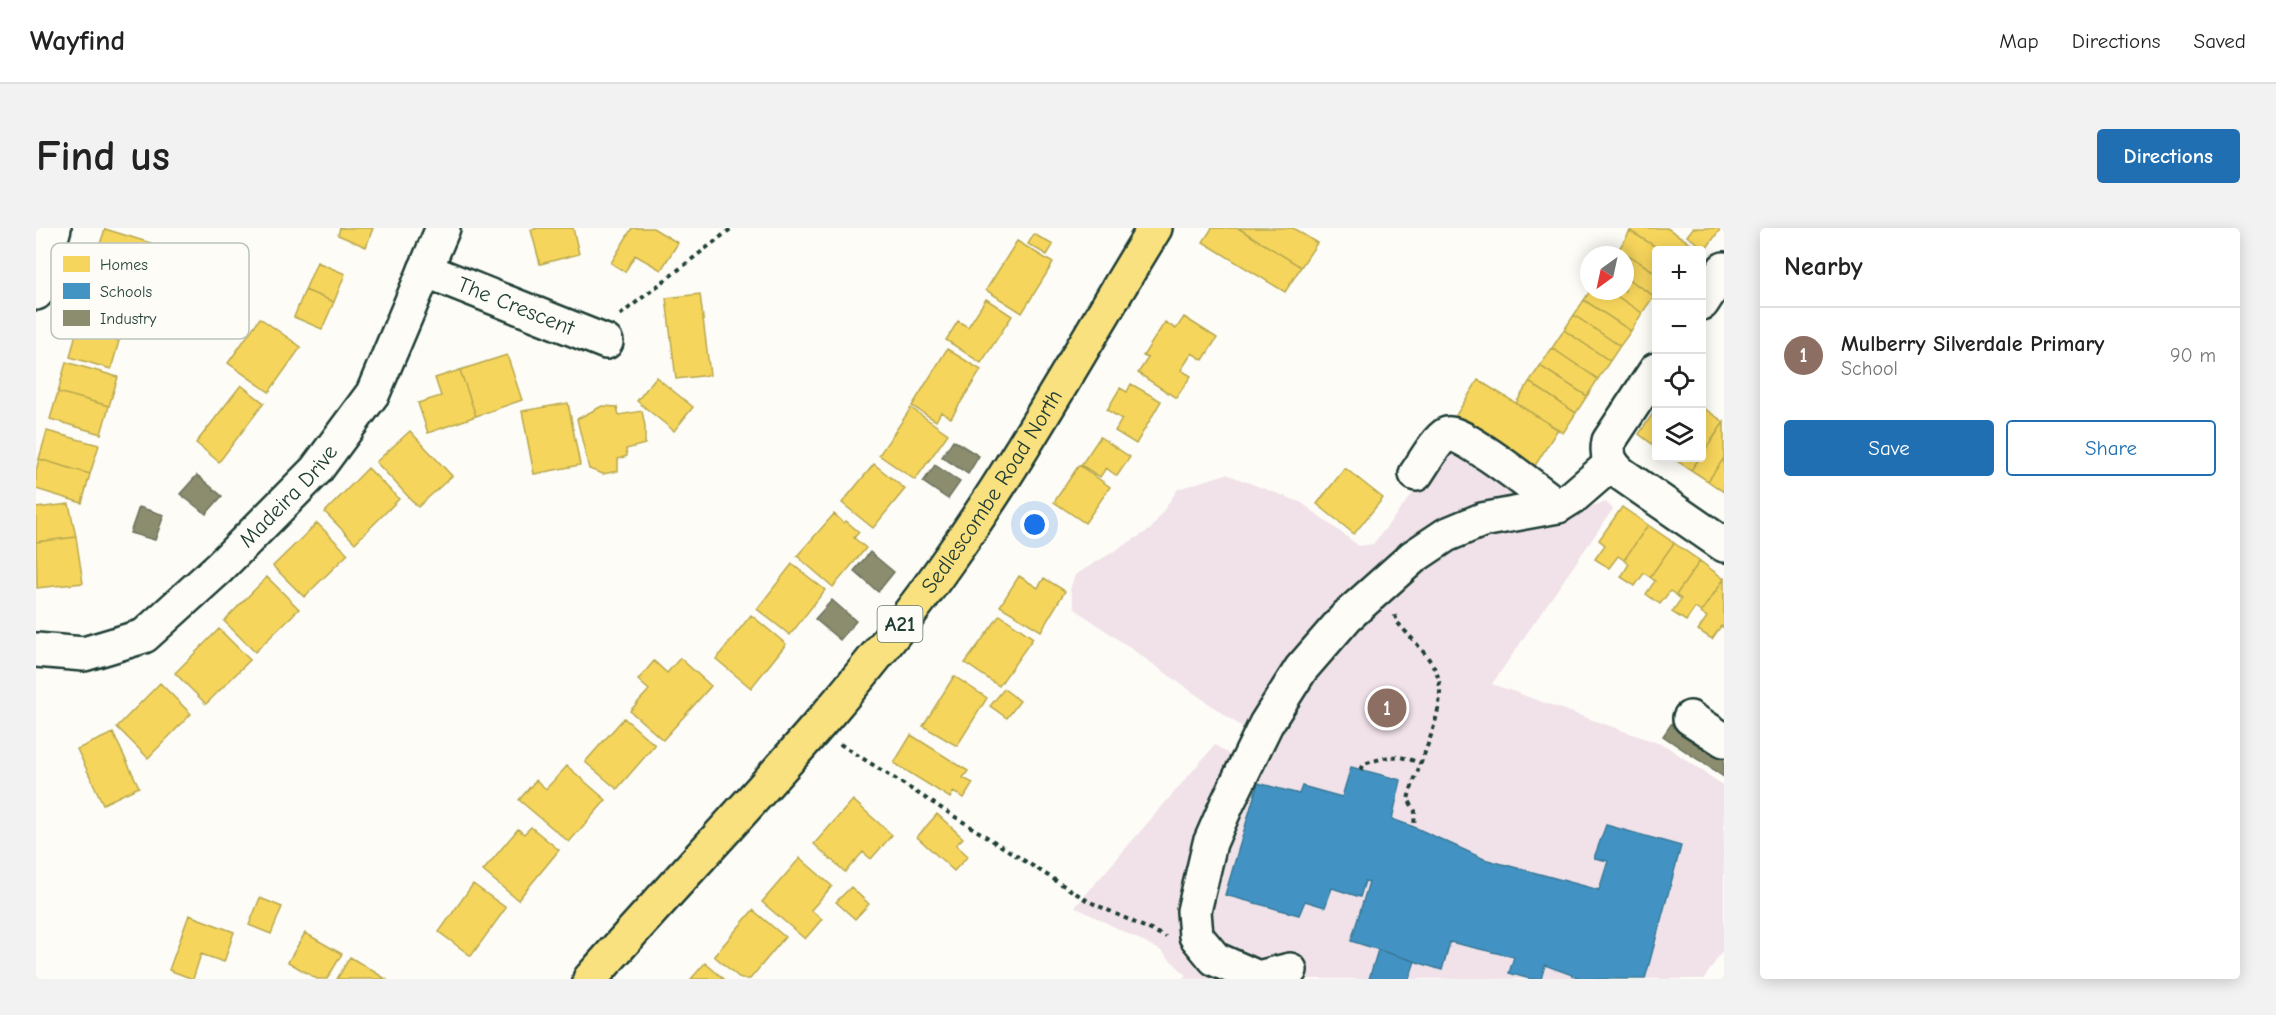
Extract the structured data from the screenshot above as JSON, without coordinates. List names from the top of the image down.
{
  "streets": {
    "highway": ["Sedlescombe Road North", "A21"],
    "street": ["The Crescent", "Madeira Drive"]
  },
  "crossings": [
    ["The Crescent", "Madeira Drive"]
  ],
  "legend": ["Homes", "Schools", "Industry"],
  "north": "bottom left",
  "page": {
    "header": "Wayfind",
    "nav": ["Map", "Directions", "Saved"],
    "buttons": [
      "Directions",
      ["Save", "Share"]
    ],
    "title": "Find us",
    "heading": "Nearby",
    "map_buttons": ["+", "−"],
    "list": [
      {
        "mark": "1",
        "name": "Mulberry Silverdale Primary",
        "note": "School",
        "value": "90 m"
      }
    ],
    "pins": "1"
  }
}
